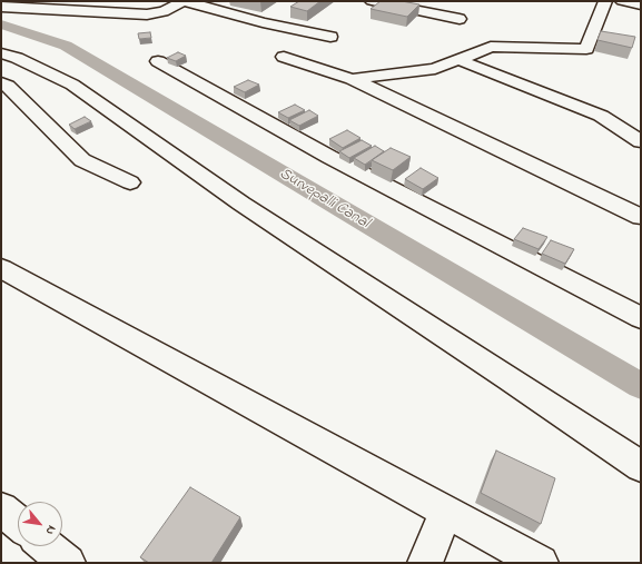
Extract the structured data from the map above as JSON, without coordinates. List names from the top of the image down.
{
  "water": ["Survepalli Canal"],
  "north": "bottom right"
}
